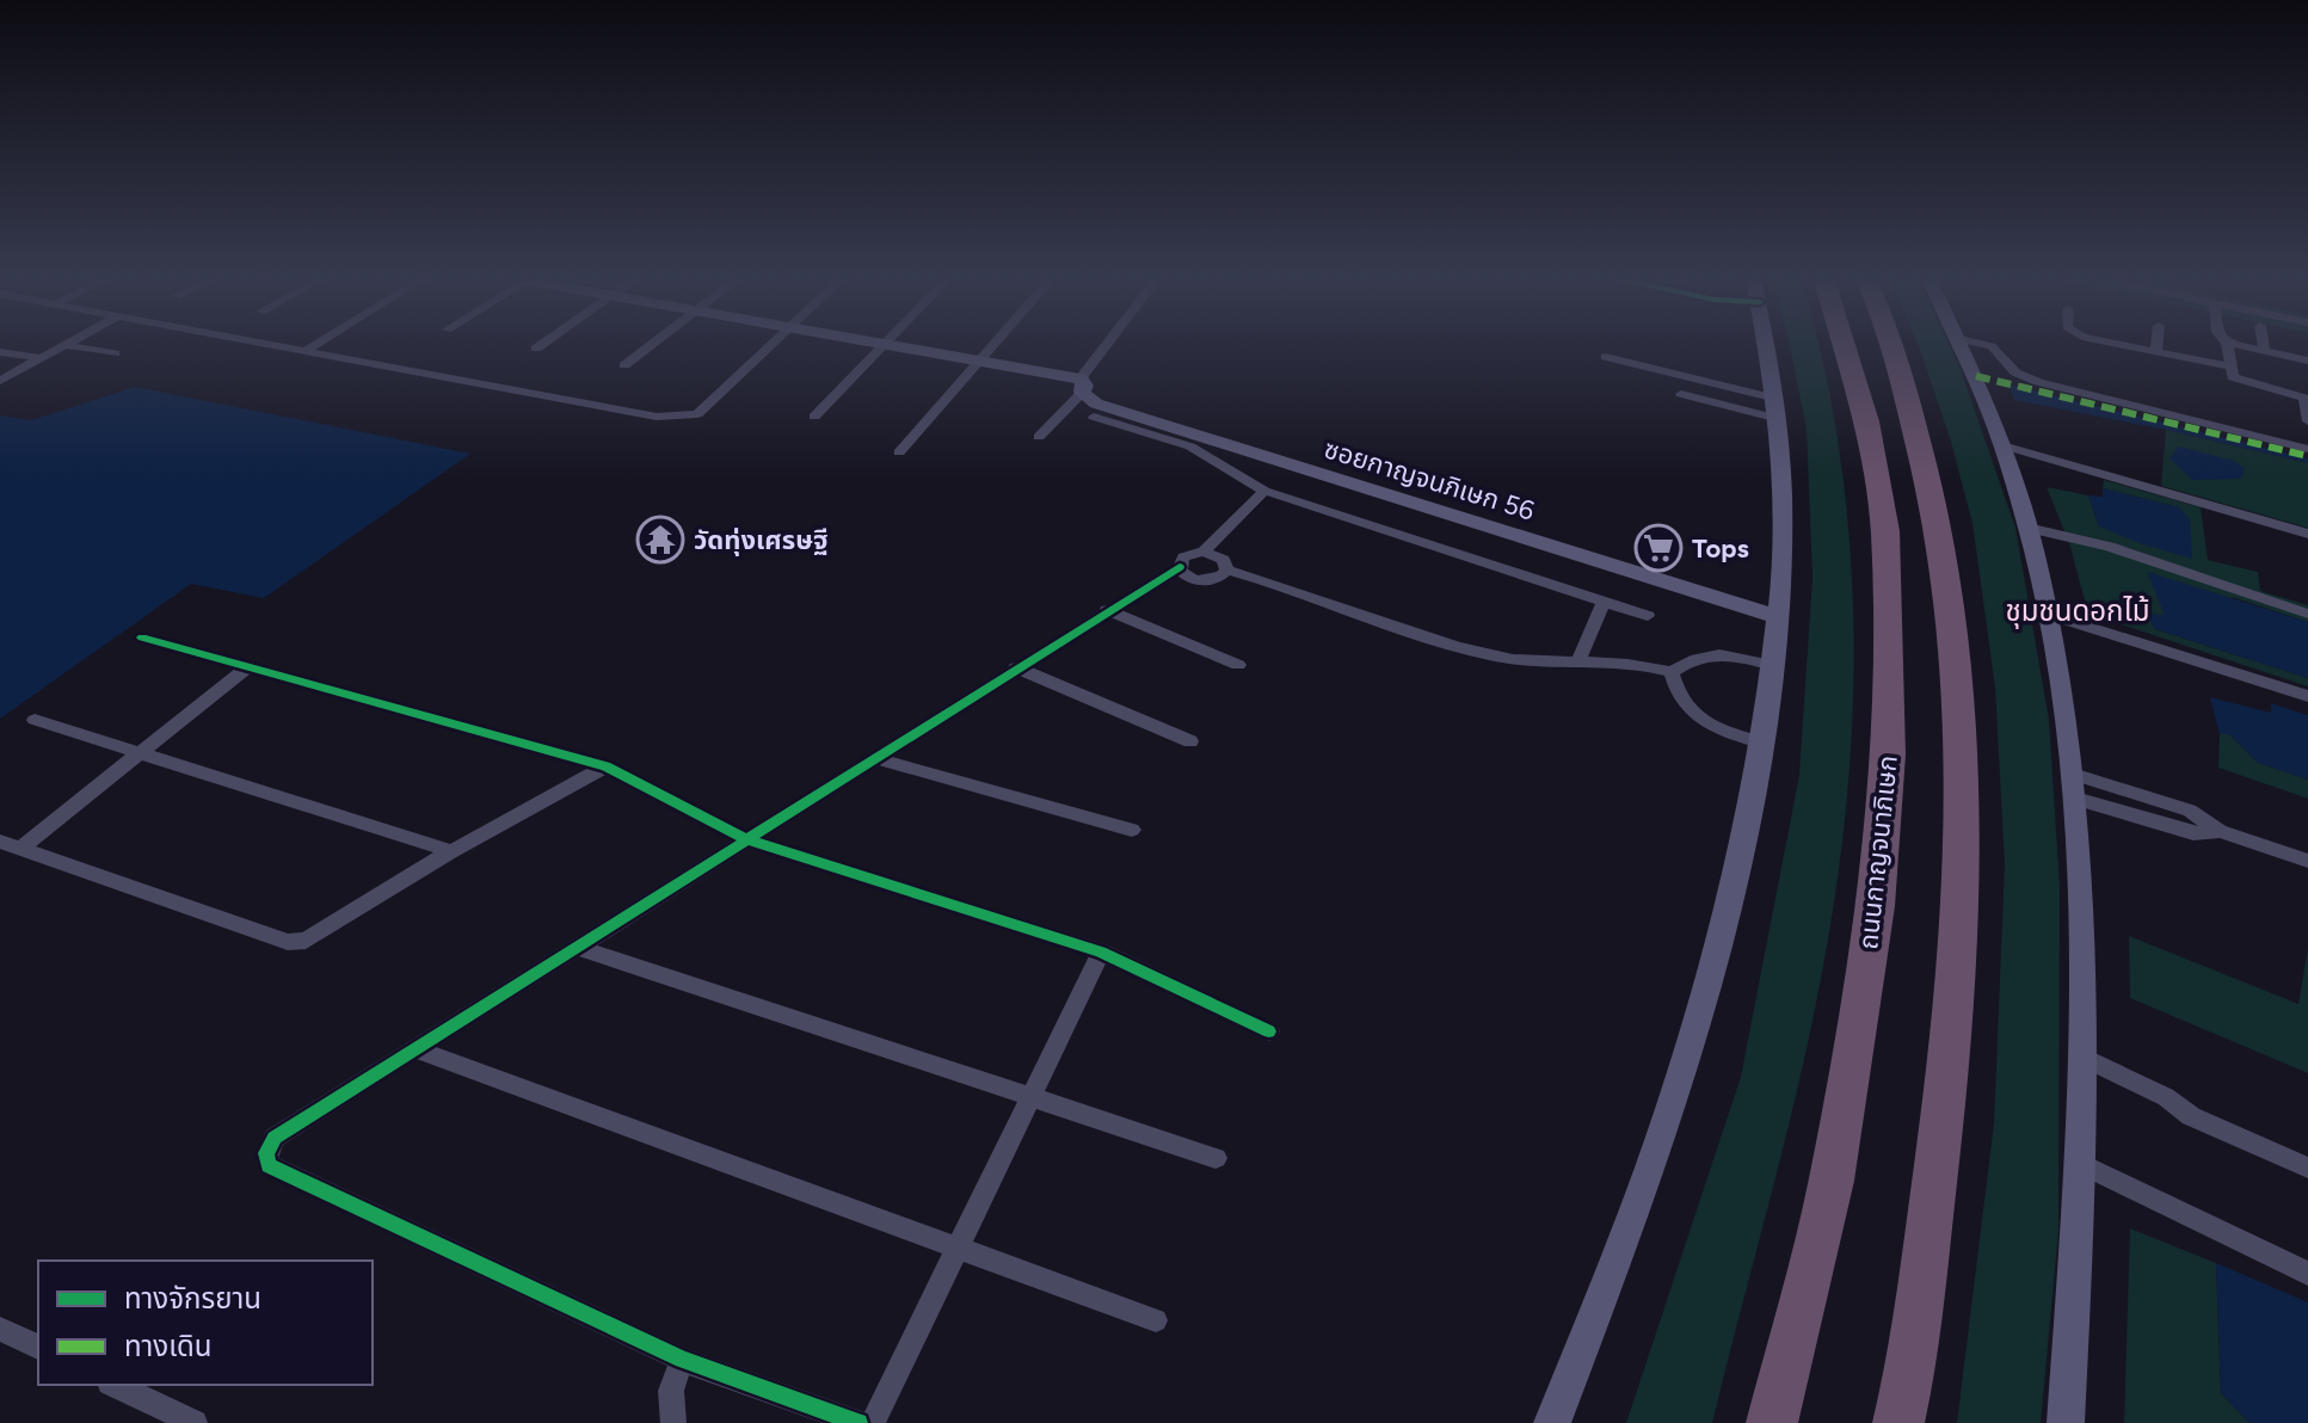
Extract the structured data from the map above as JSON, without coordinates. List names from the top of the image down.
{
  "streets": {
    "highway": ["ถนนกาญจนาภิเษก"],
    "main road": ["ซอยกาญจนภิเษก 56"]
  },
  "districts": ["ชุมชนดอกไม้"],
  "places": {
    "temple": ["วัดทุ่งเศรษฐี"],
    "supermarket": ["Tops"]
  },
  "legend": ["ทางจักรยาน", "ทางเดิน"]
}
